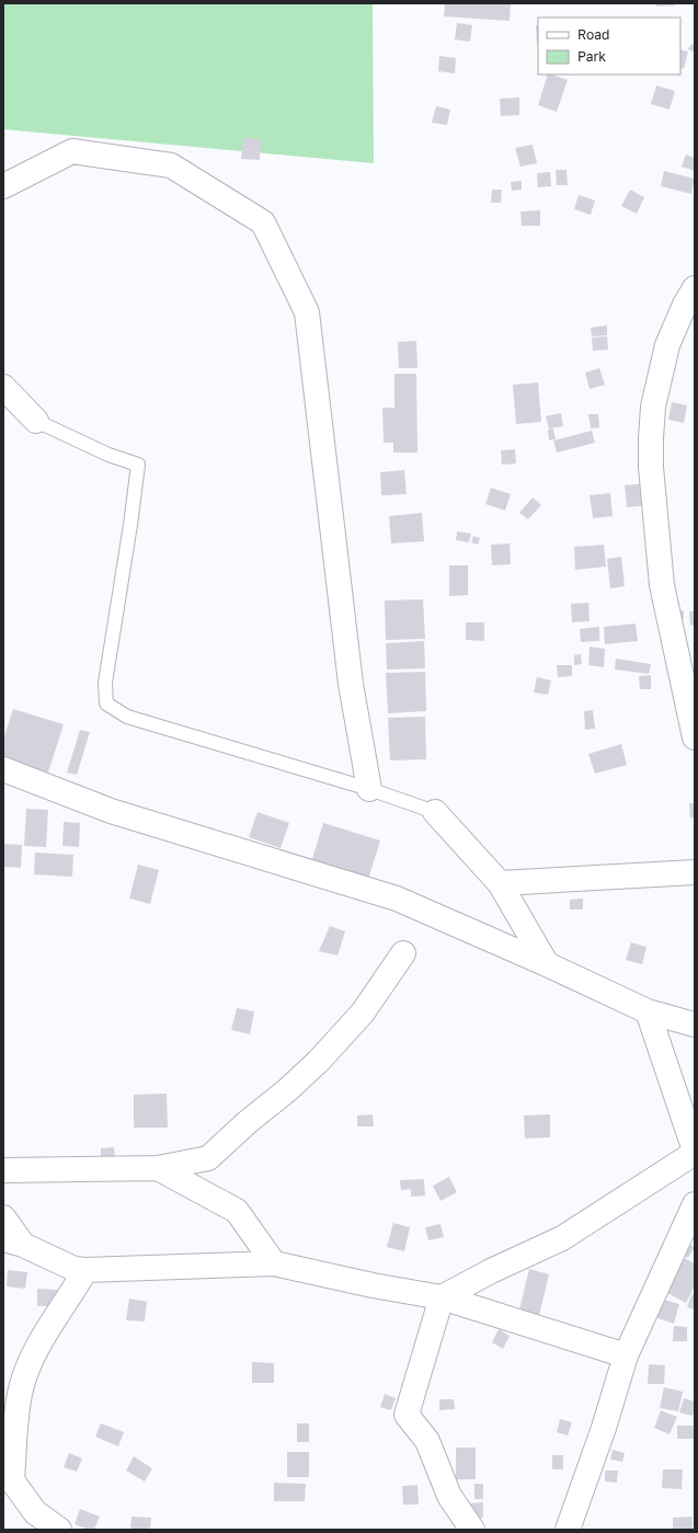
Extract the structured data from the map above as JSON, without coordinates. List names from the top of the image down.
{
  "legend": ["Road", "Park"]
}
